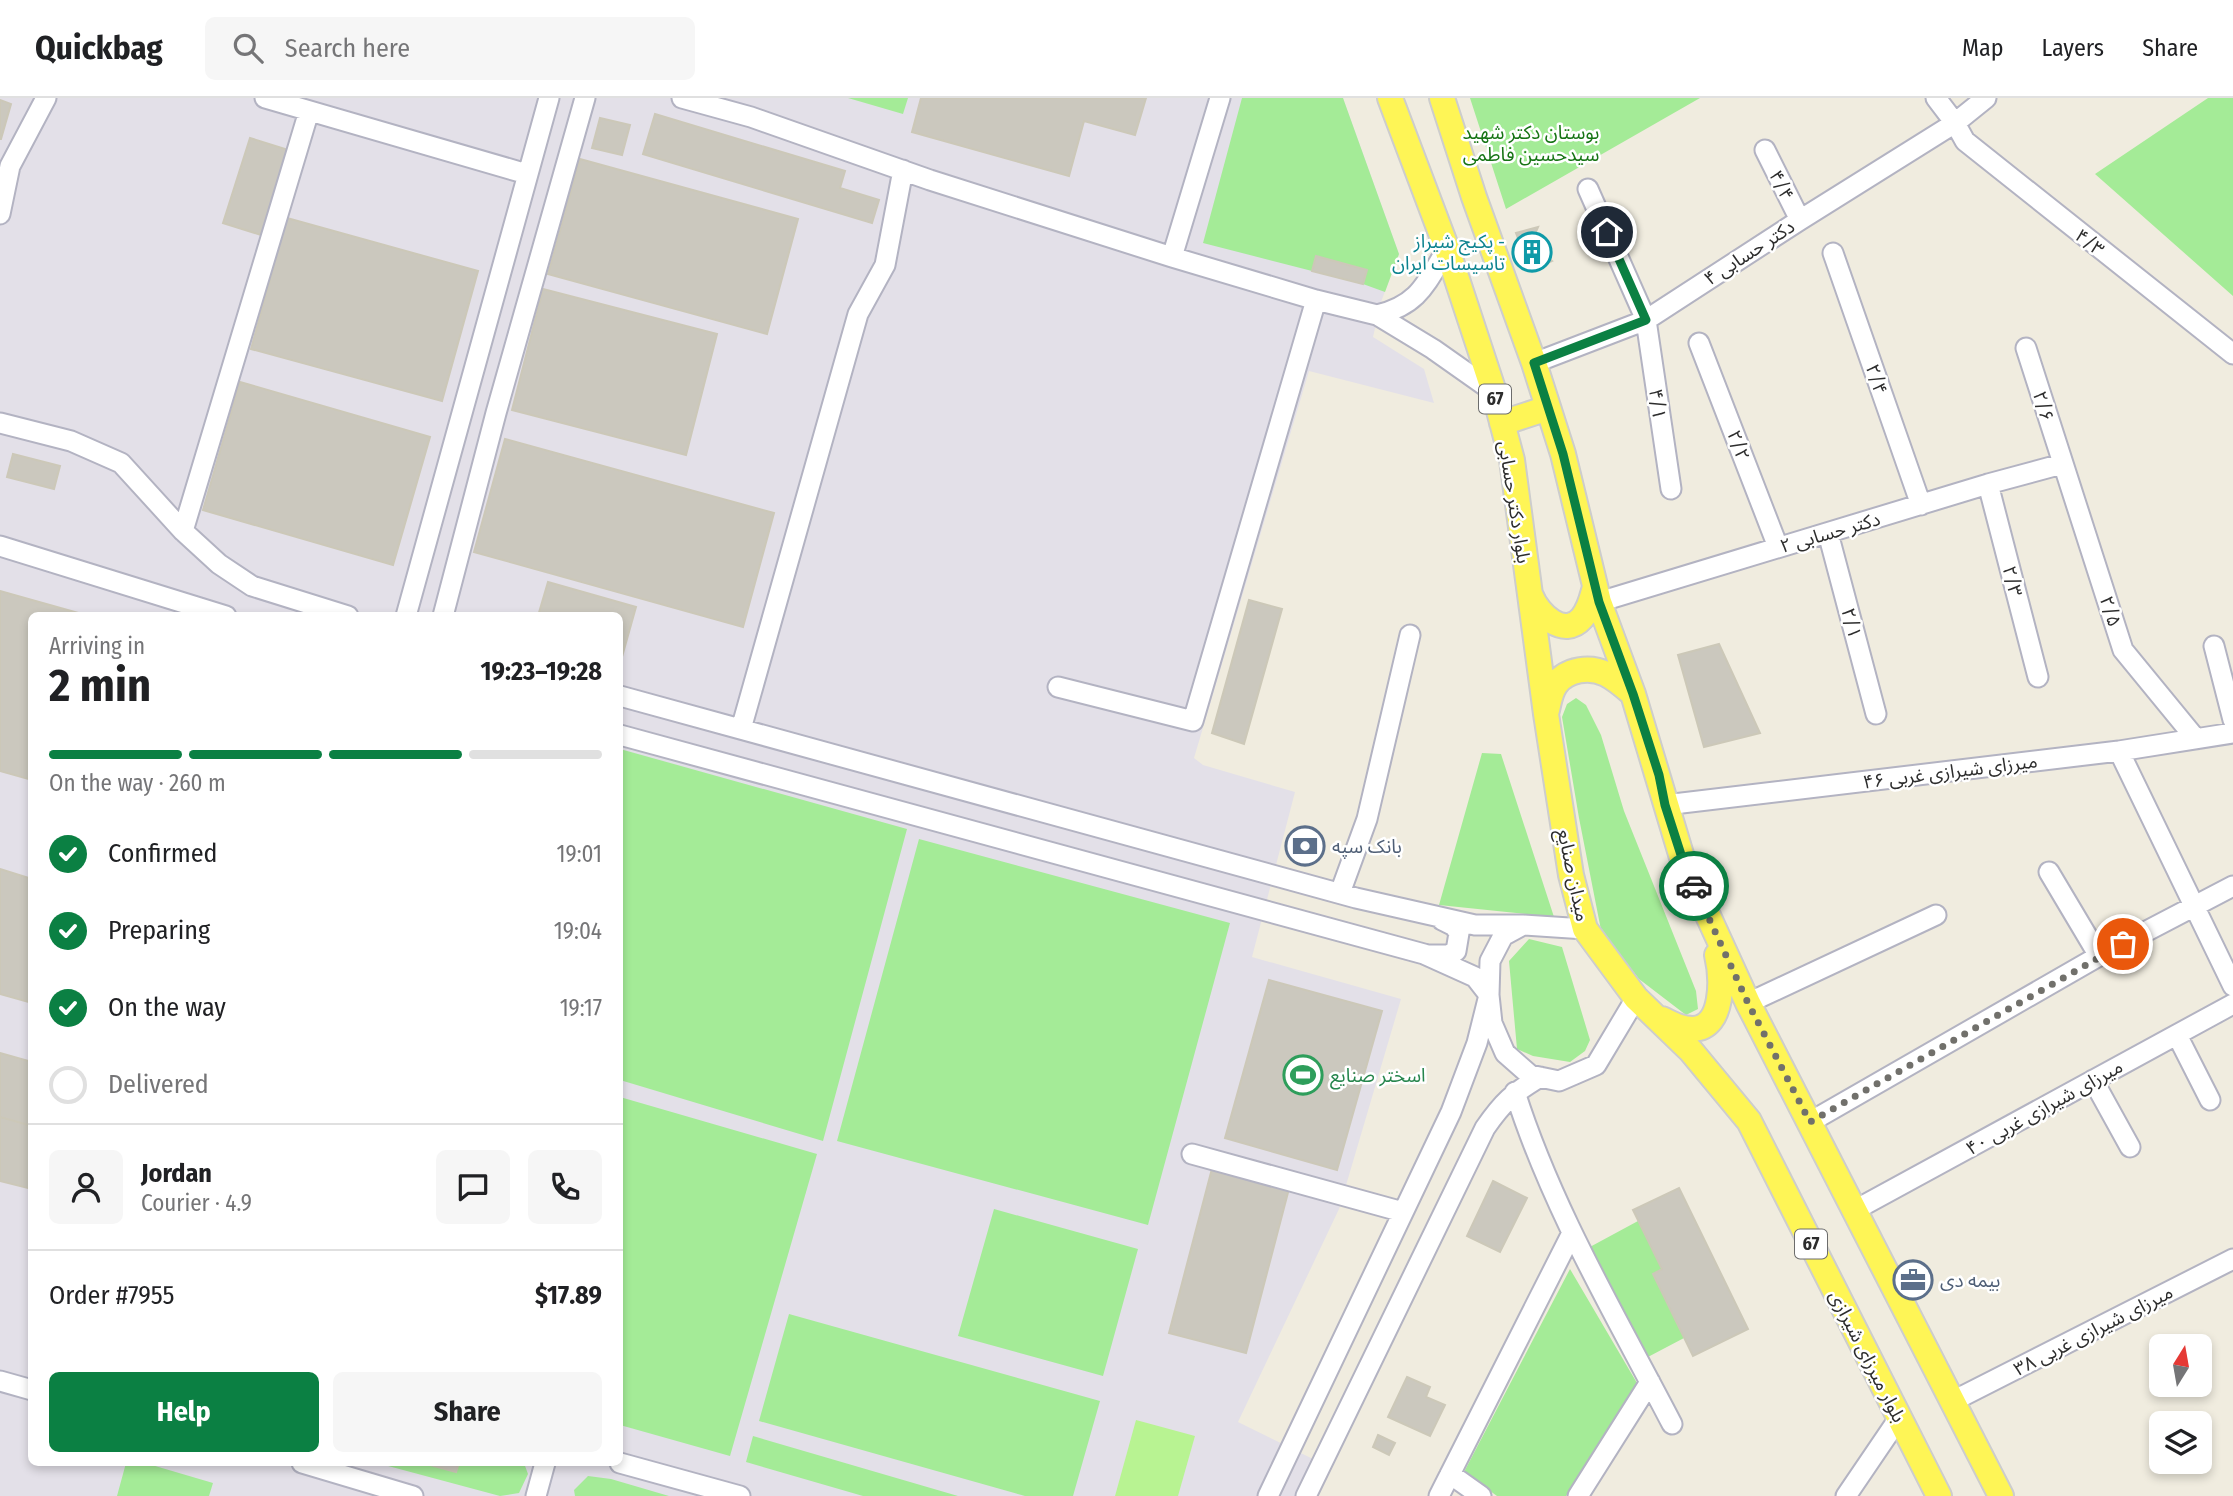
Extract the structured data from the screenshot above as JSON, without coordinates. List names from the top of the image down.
{
  "streets": {
    "main road": [
      "67",
      "بلوار دکتر حسابی",
      "میدان صنایع",
      "بلوار میرزای شیرازی"
    ],
    "street": [
      "۴/۴",
      "۴/۳",
      "دکتر حسابی ۴",
      "۲/۴",
      "۴/۱",
      "۲/۶",
      "۲/۲",
      "دکتر حسابی ۲",
      "۲/۳",
      "۲/۵",
      "۲/۱",
      "میرزای شیرازی غربی ۴۶",
      "میرزای شیرازی غربی ۴۰",
      "میرزای شیرازی غربی ۳۸"
    ]
  },
  "crossings": [
    ["۴/۴", "دکتر حسابی ۴"],
    ["۴/۳", "دکتر حسابی ۴"],
    ["دکتر حسابی ۴", "67"],
    ["دکتر حسابی ۴", "۴/۱"],
    ["۲/۴", "دکتر حسابی ۲"],
    ["67", "دکتر حسابی ۲"],
    ["67", "میرزای شیرازی غربی ۴۶"],
    ["67", "میرزای شیرازی غربی ۴۰"],
    ["67", "میرزای شیرازی غربی ۳۸"],
    ["۲/۶", "دکتر حسابی ۲"],
    ["۲/۶", "۲/۵"],
    ["۲/۲", "دکتر حسابی ۲"],
    ["بلوار دکتر حسابی", "میدان صنایع"],
    ["دکتر حسابی ۲", "۲/۳"],
    ["دکتر حسابی ۲", "۲/۵"],
    ["دکتر حسابی ۲", "۲/۱"],
    ["۲/۵", "میرزای شیرازی غربی ۴۶"],
    ["میدان صنایع", "بلوار میرزای شیرازی"]
  ],
  "parks": ["بوستان دکتر شهید سیدحسین فاطمی"],
  "places": {
    "building": ["پکیج شیراز - تاسیسات ایران"],
    "bank": ["بانک سپه"],
    "sports": ["اسختر صنایع"],
    "office": ["بیمه دی"]
  },
  "north": "top",
  "page": {
    "header": "Quickbag",
    "search": "Search here",
    "nav": ["Map", "Layers", "Share"],
    "heading": ["2 min", "Arriving in", "19:23–19:28"],
    "panel": [
      "Jordan",
      "Courier · 4.9",
      "Order #7955",
      "$17.89"
    ],
    "bar": "On the way · 260 m",
    "list": [
      ["Confirmed", "19:01"],
      ["Preparing", "19:04"],
      ["On the way", "19:17"],
      "Delivered"
    ],
    "buttons": ["Help", "Share"]
  }
}
